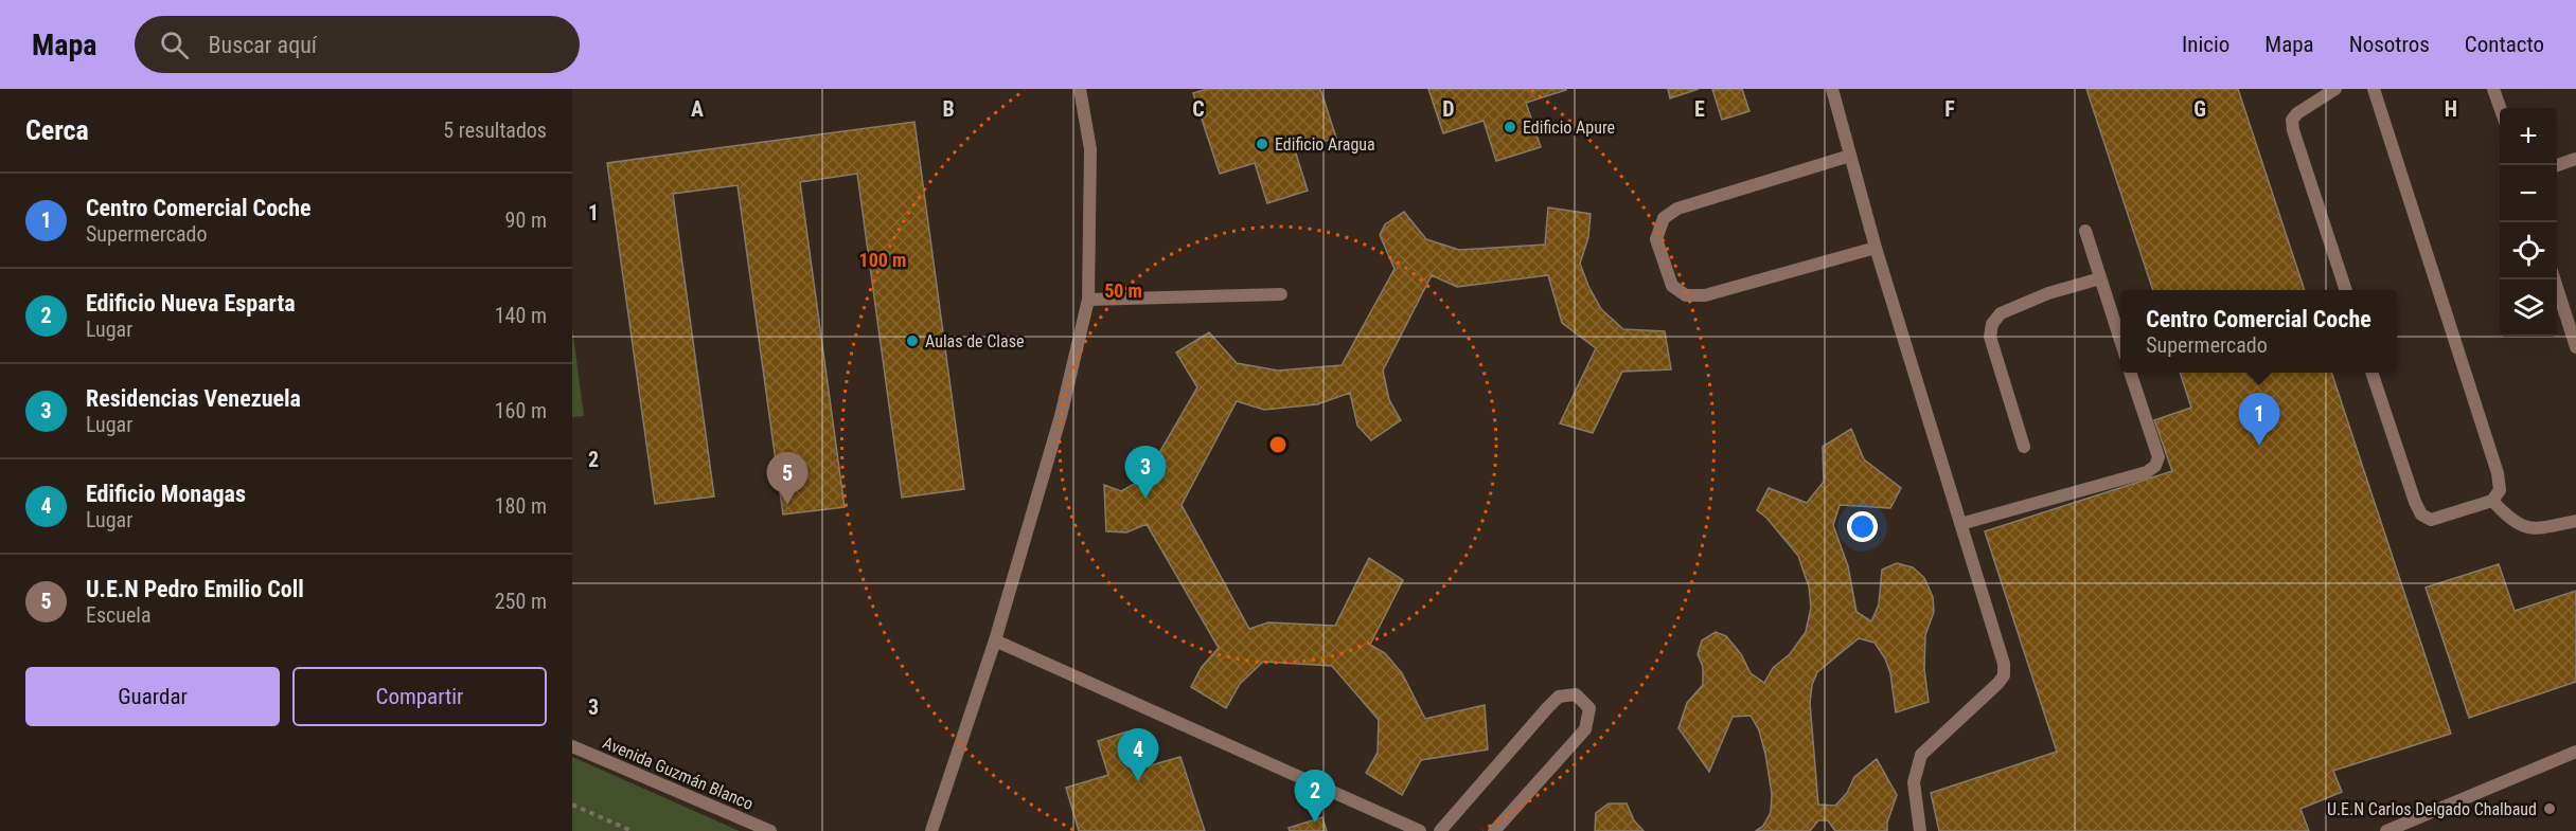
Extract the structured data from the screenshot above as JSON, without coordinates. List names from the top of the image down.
{
  "streets": {
    "street": ["Avenida Guzmán Blanco"]
  },
  "places": [
    "Edificio Apure",
    "Edificio Aragua",
    "Aulas de Clase",
    "U.E.N Carlos Delgado Chalbaud"
  ],
  "page": {
    "header": "Mapa",
    "search": "Buscar aquí",
    "nav": [
      "Inicio",
      "Mapa",
      "Nosotros",
      "Contacto"
    ],
    "heading": ["Cerca", "5 resultados"],
    "map_buttons": ["+", "−"],
    "list": [
      {
        "mark": "1",
        "name": "Centro Comercial Coche",
        "note": "Supermercado",
        "value": "90 m"
      },
      {
        "mark": "2",
        "name": "Edificio Nueva Esparta",
        "note": "Lugar",
        "value": "140 m"
      },
      {
        "mark": "3",
        "name": "Residencias Venezuela",
        "note": "Lugar",
        "value": "160 m"
      },
      {
        "mark": "4",
        "name": "Edificio Monagas",
        "note": "Lugar",
        "value": "180 m"
      },
      {
        "mark": "5",
        "name": "U.E.N Pedro Emilio Coll",
        "note": "Escuela",
        "value": "250 m"
      }
    ],
    "popup": ["Centro Comercial Coche", "Supermercado"],
    "pins": [
      "1",
      "3",
      "5",
      "4",
      "2"
    ],
    "buttons": ["Guardar", "Compartir"]
  },
  "grid": {
    "columns": [
      "A",
      "B",
      "C",
      "D",
      "E",
      "F",
      "G",
      "H"
    ],
    "rows": ["1", "2", "3"]
  },
  "rings": ["100 m", "50 m"]
}
